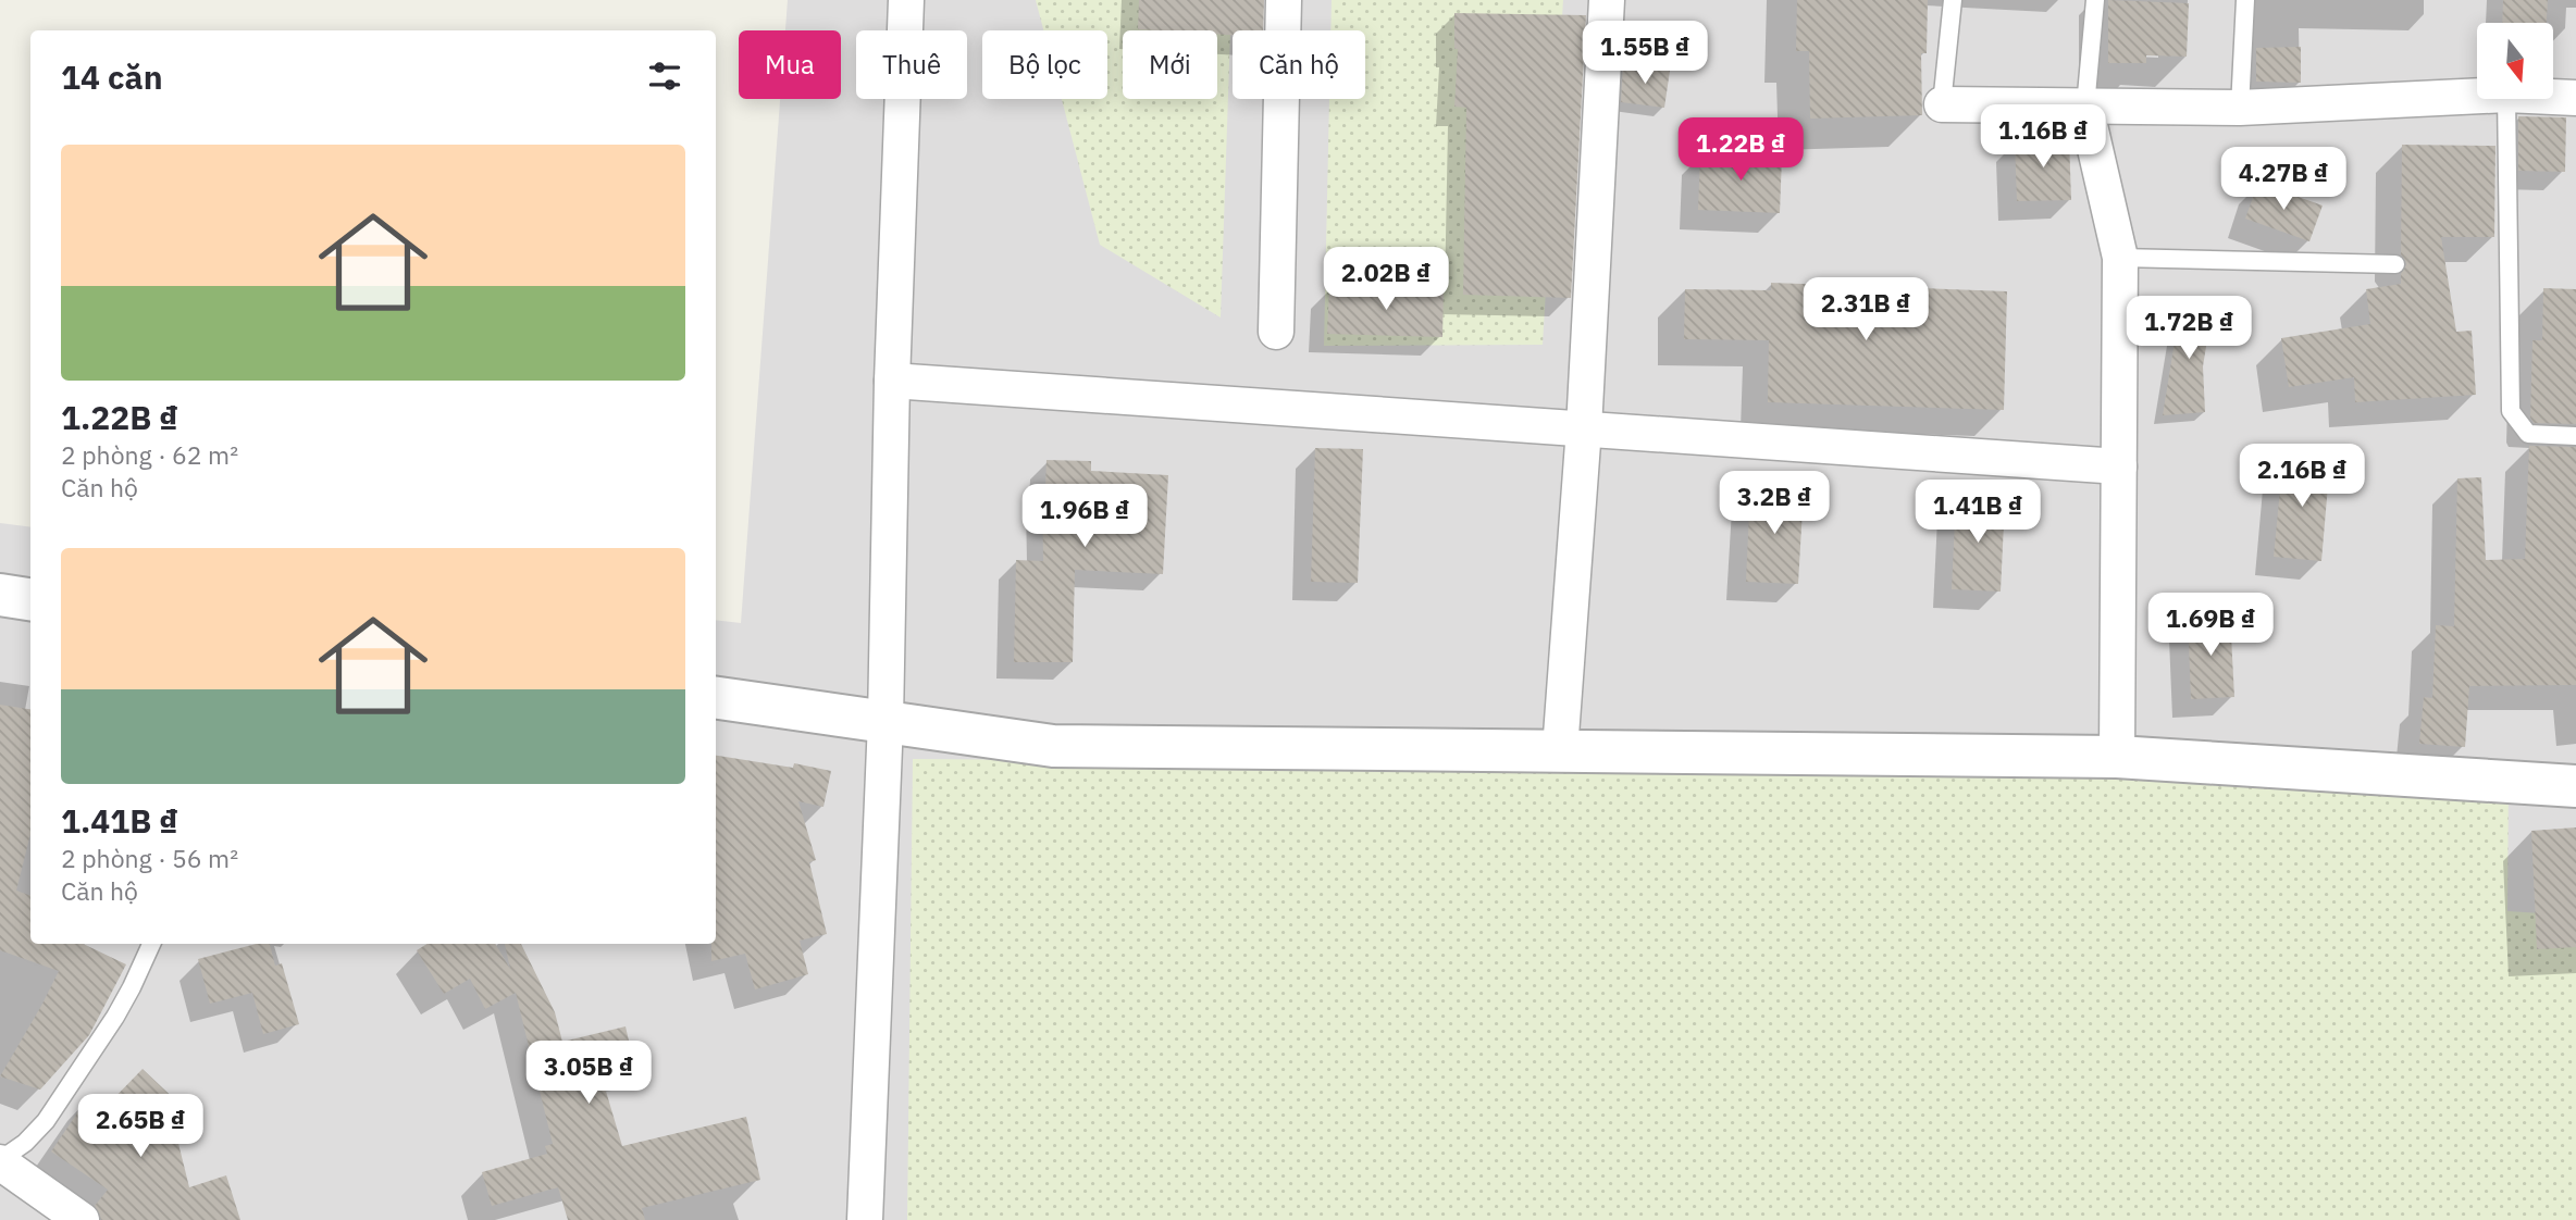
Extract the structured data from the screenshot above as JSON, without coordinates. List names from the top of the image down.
{
  "north": "bottom",
  "page": {
    "price": [
      "1.55B ₫",
      "1.16B ₫",
      "1.22B ₫",
      "4.27B ₫",
      "2.02B ₫",
      "2.31B ₫",
      "1.72B ₫",
      "2.16B ₫",
      "3.2B ₫",
      "1.41B ₫",
      "1.96B ₫",
      "1.69B ₫",
      "3.05B ₫",
      "2.65B ₫"
    ],
    "chip": [
      "Mua",
      "Thuê",
      "Bộ lọc",
      "Mới",
      "Căn hộ"
    ],
    "heading": "14 căn",
    "list": [
      {
        "name": "1.22B ₫",
        "note": "2 phòng · 62 m² · Căn hộ"
      },
      {
        "name": "1.41B ₫",
        "note": "2 phòng · 56 m² · Căn hộ"
      }
    ]
  }
}
